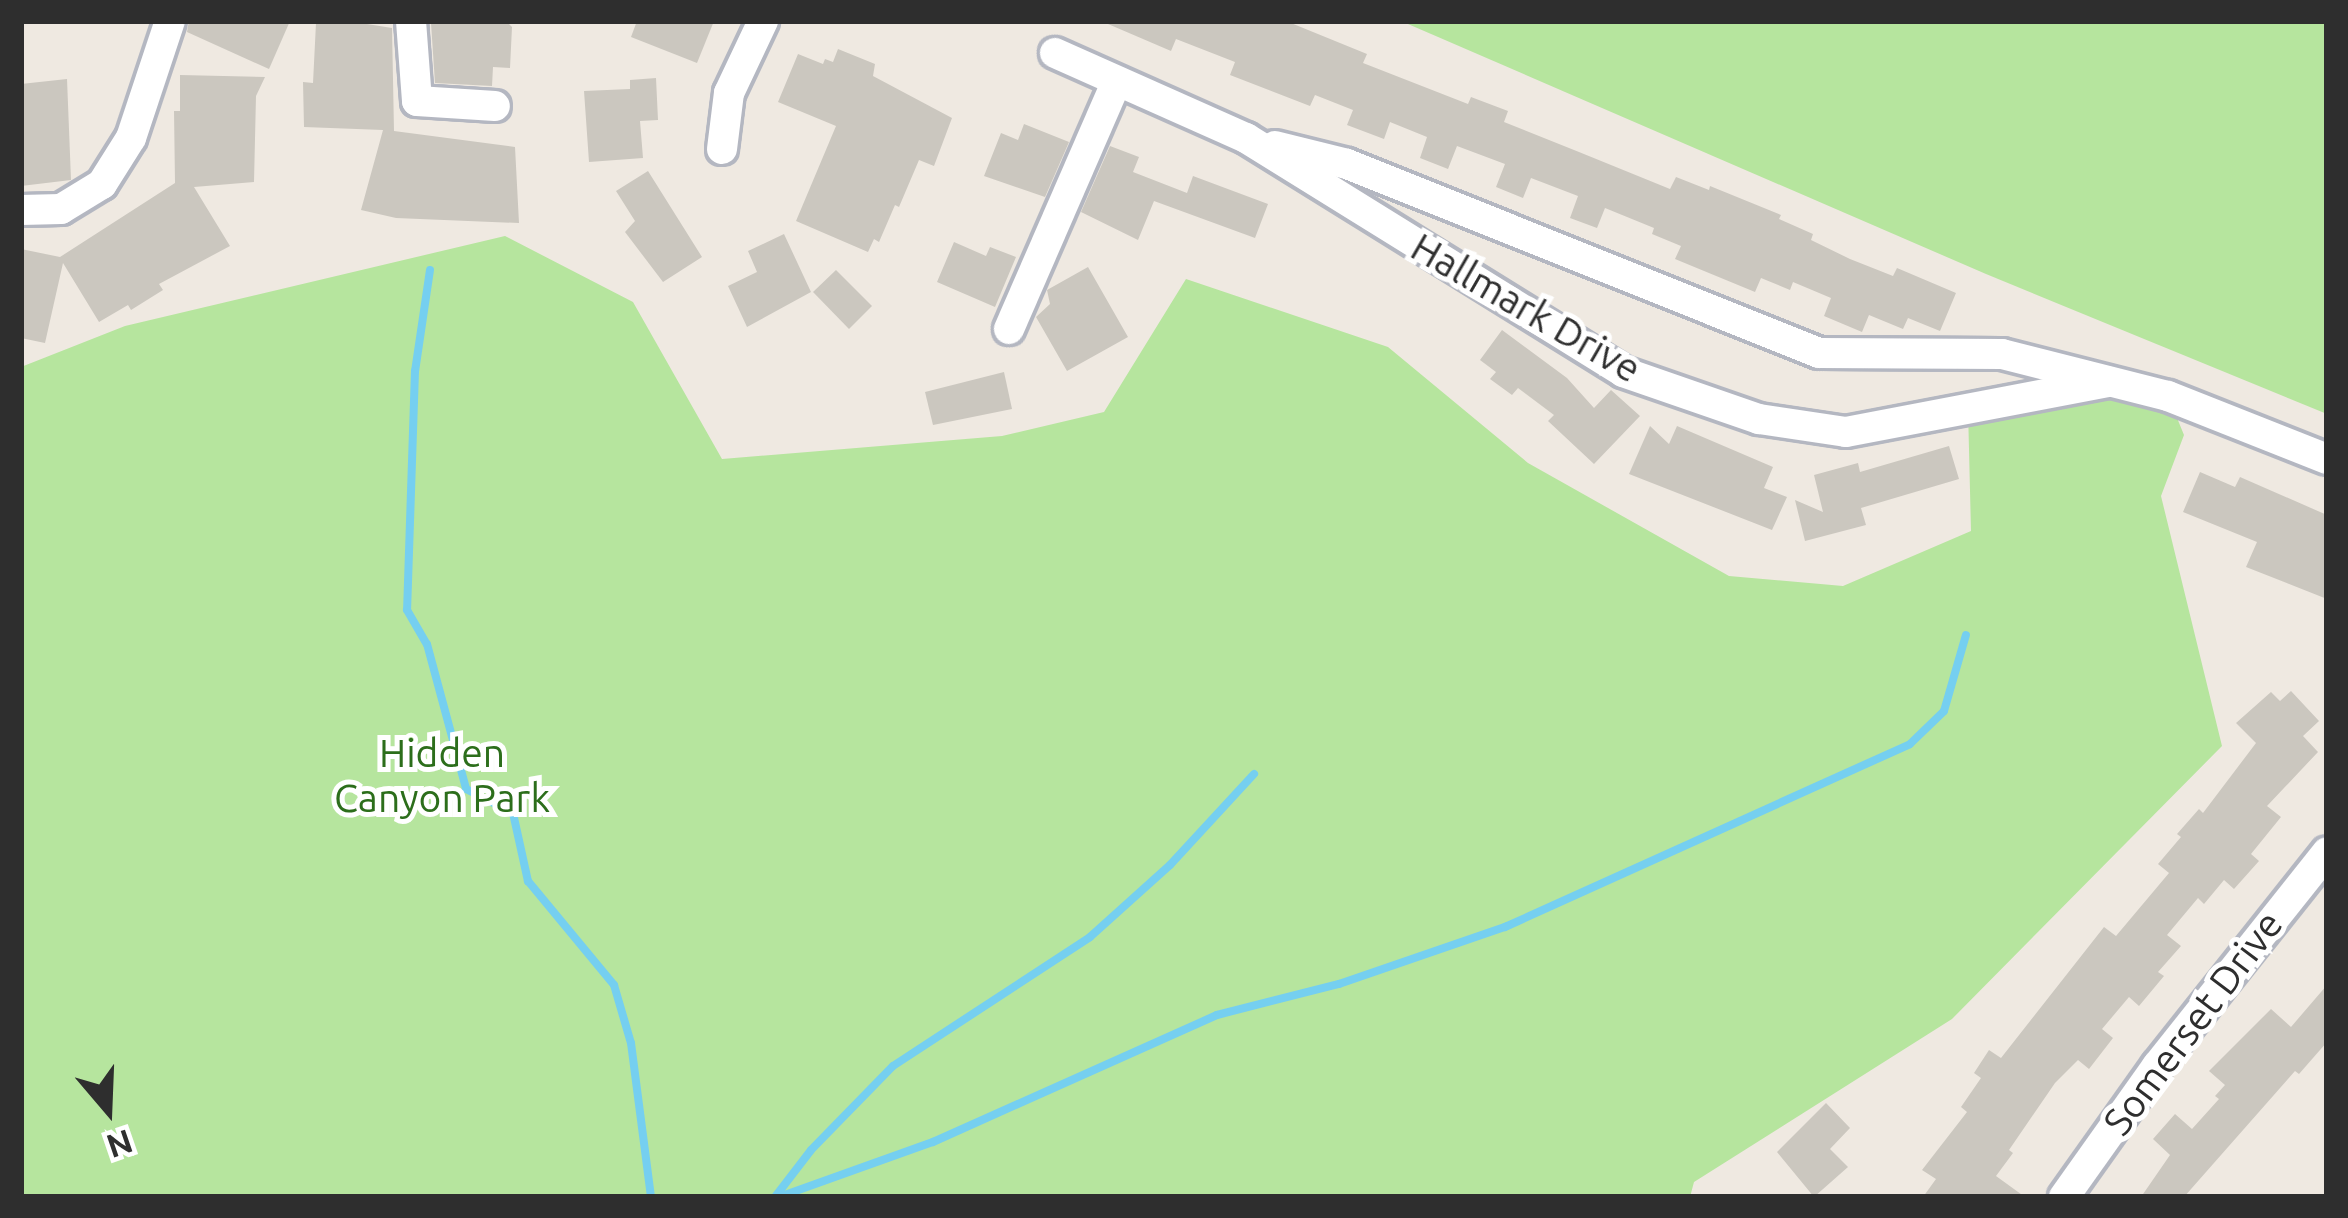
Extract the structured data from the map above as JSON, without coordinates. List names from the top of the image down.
{
  "streets": {
    "street": ["Hallmark Drive", "Somerset Drive"]
  },
  "parks": ["Hidden Canyon Park"],
  "north": "bottom"
}
